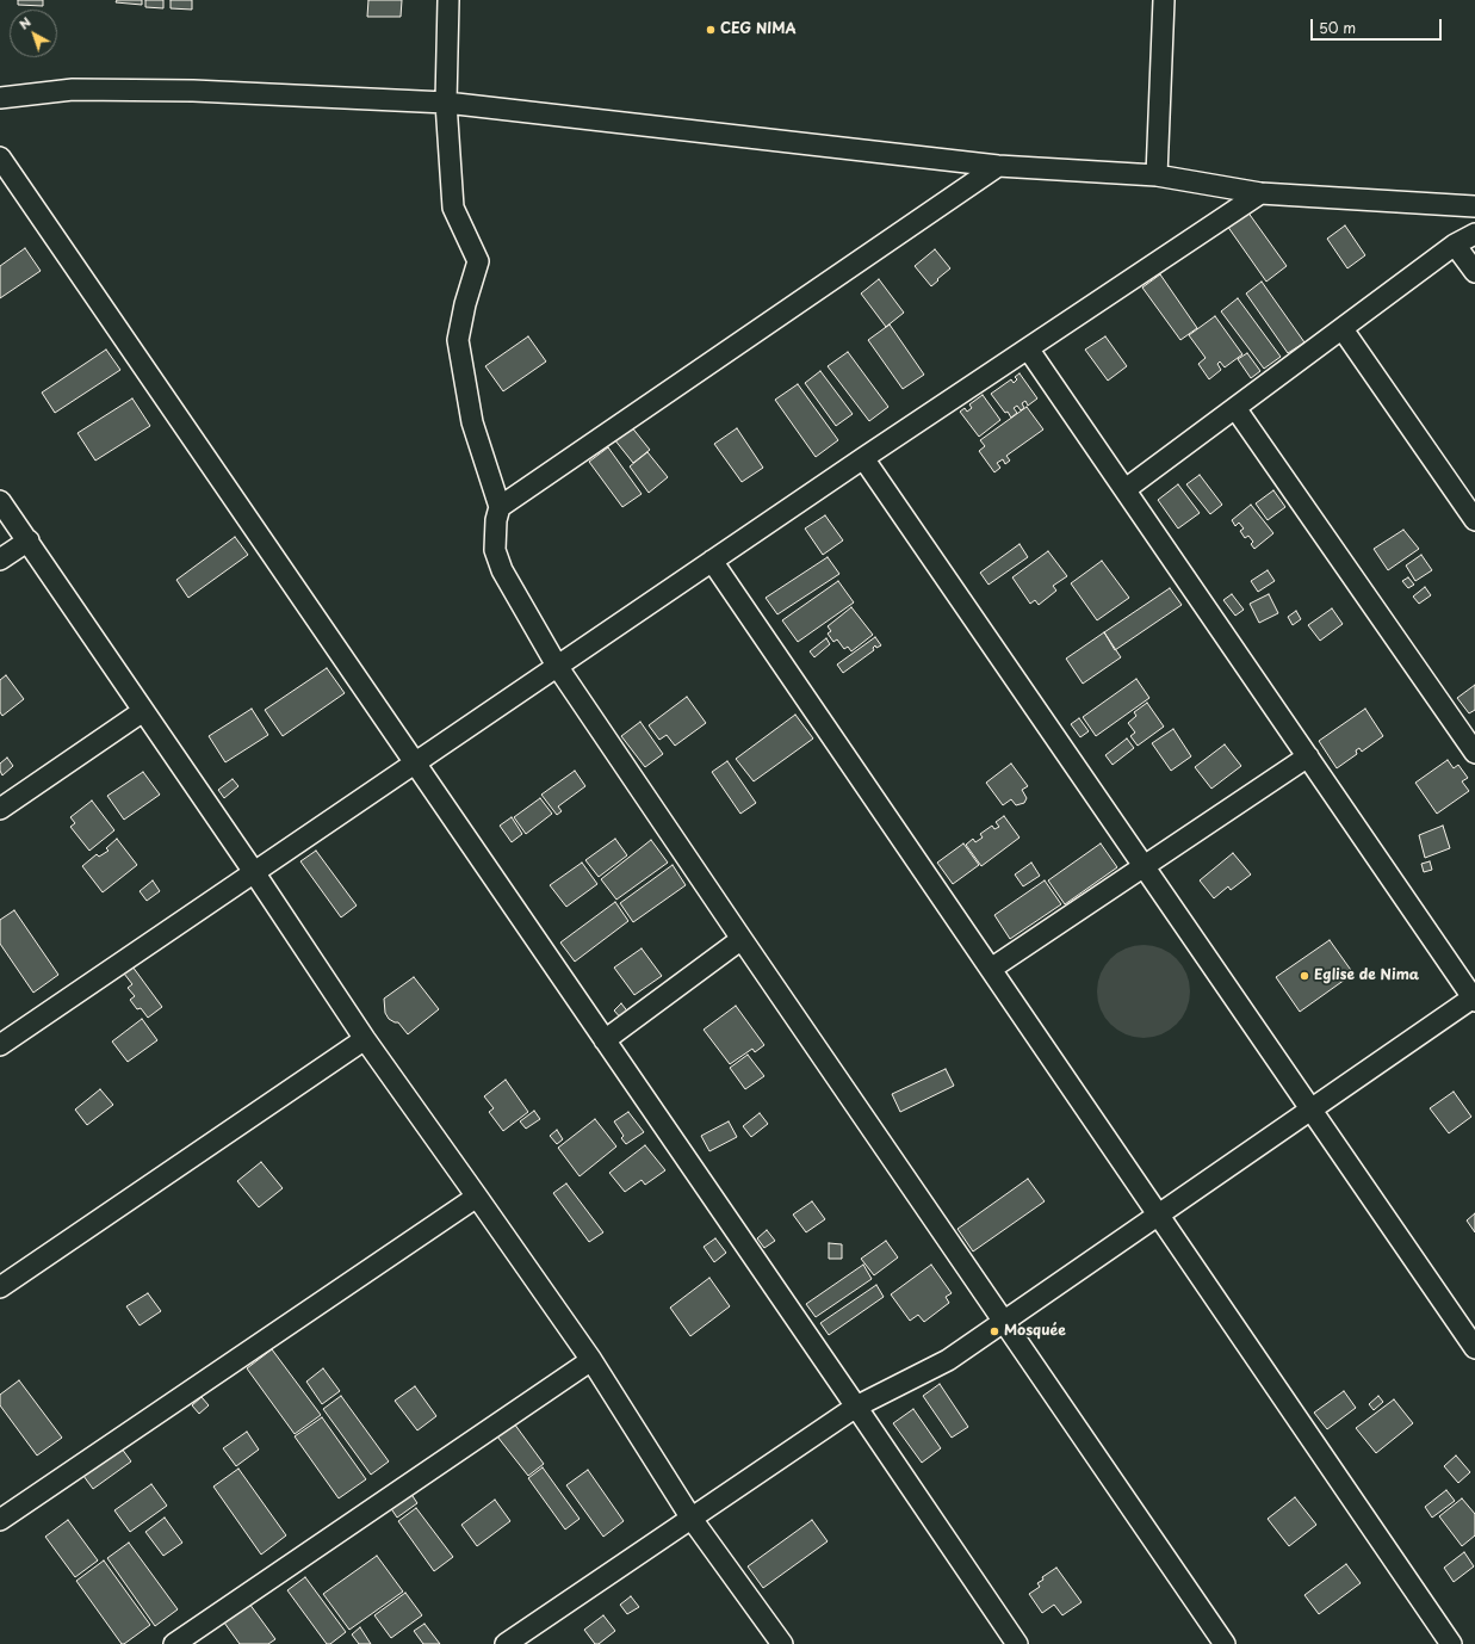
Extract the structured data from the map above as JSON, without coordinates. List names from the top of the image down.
{
  "places": ["CEG NIMA", "Eglise de Nima", "Mosquée"],
  "scale_bar": "50 m",
  "north": "top left"
}
